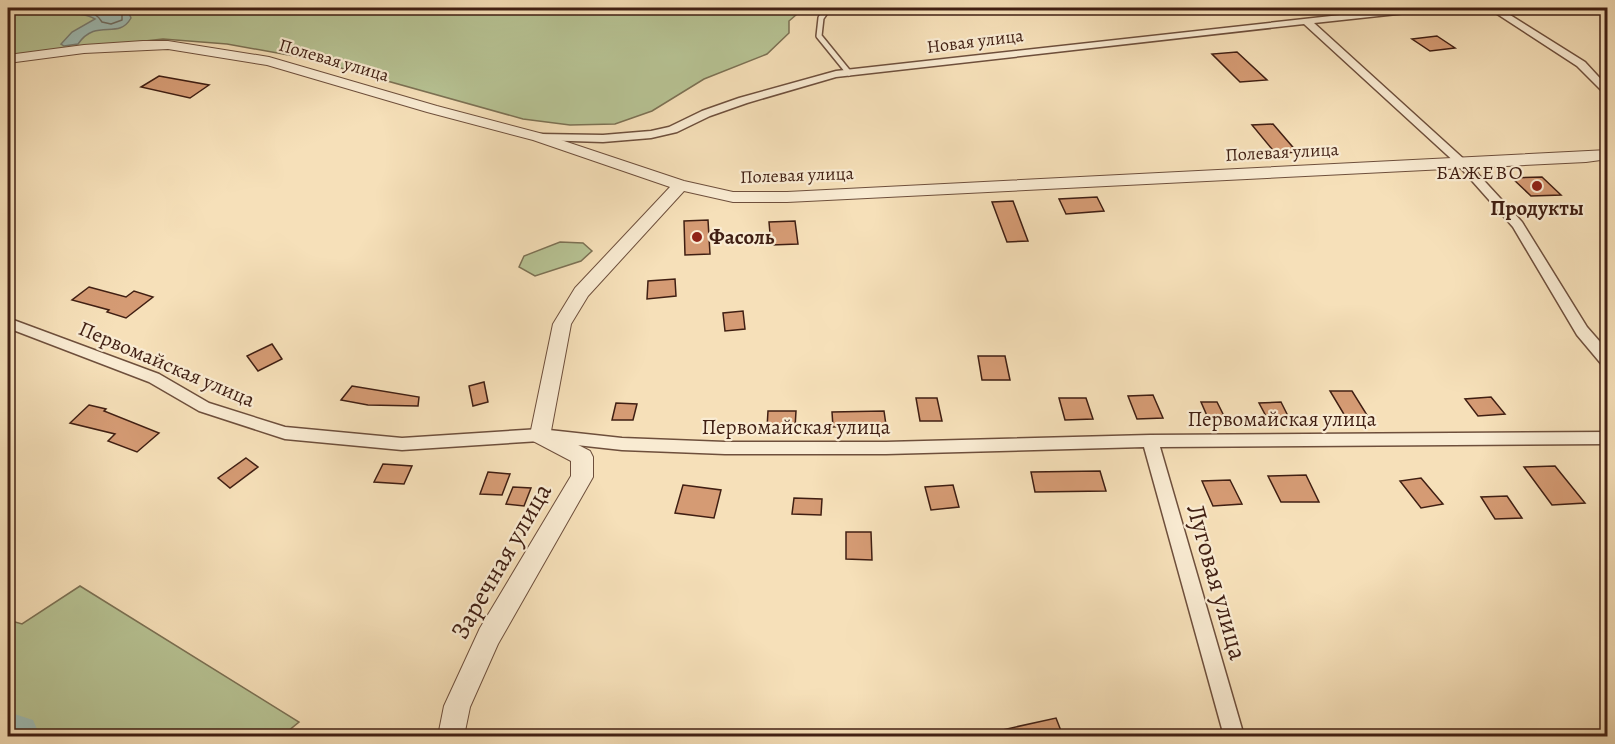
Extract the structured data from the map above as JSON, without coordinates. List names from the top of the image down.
{
  "streets": {
    "street": [
      "Новая улица",
      "Полевая улица",
      "Первомайская улица",
      "Заречная улица",
      "Луговая улица"
    ]
  },
  "crossings": [
    ["Новая улица", "Полевая улица"],
    ["Первомайская улица", "Заречная улица"],
    ["Первомайская улица", "Луговая улица"]
  ],
  "districts": ["БАЖЕВО"],
  "places": ["Продукты", "Фасоль"]
}
